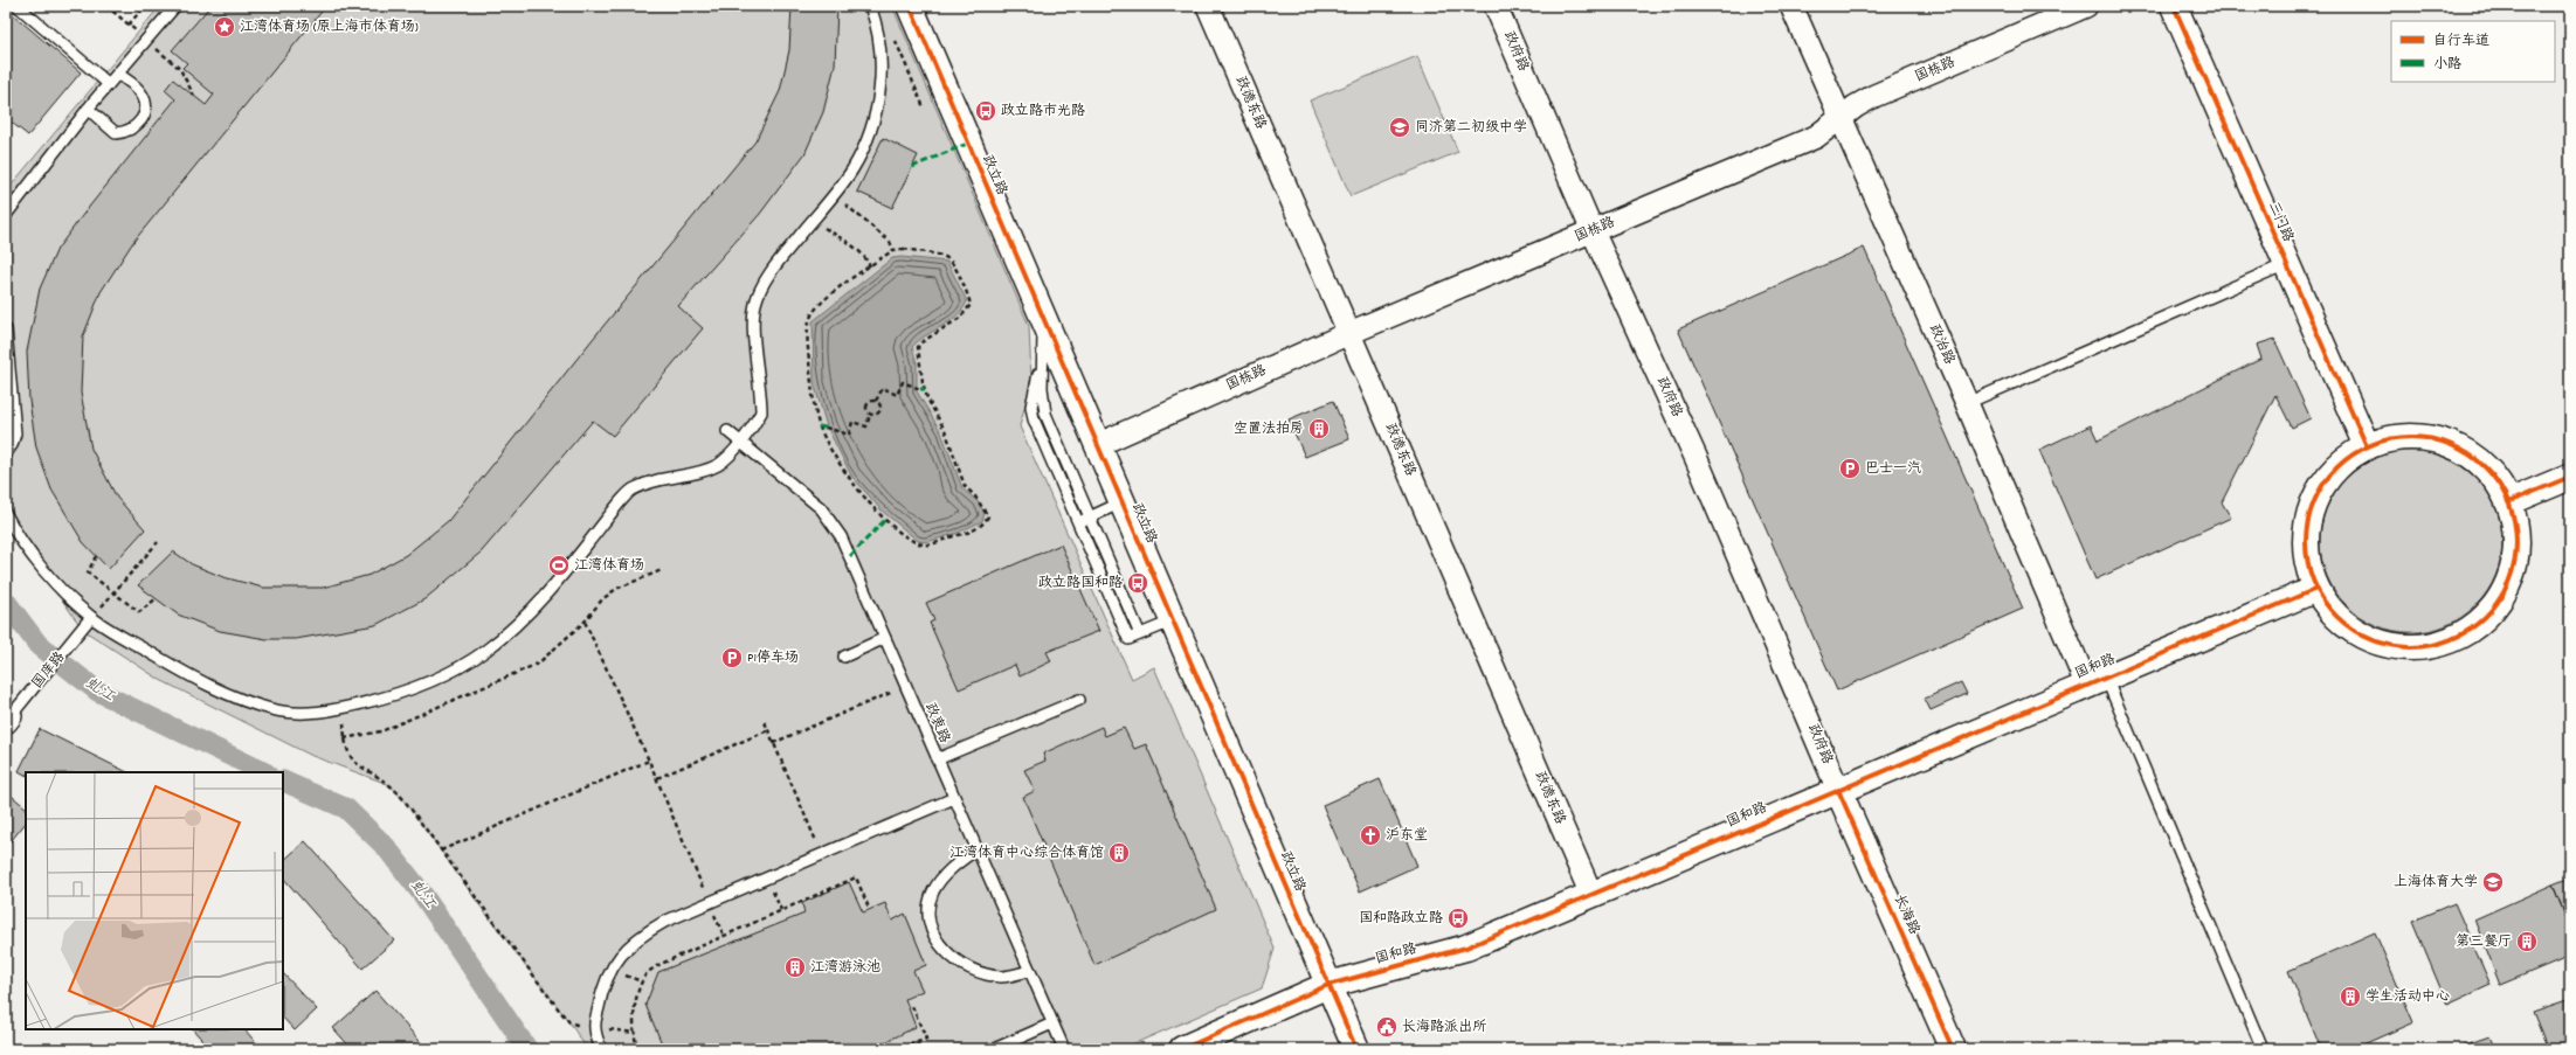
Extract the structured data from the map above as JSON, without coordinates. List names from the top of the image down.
{
  "streets": {
    "main road": [
      "政立路",
      "三门路",
      "国和路",
      "长海路"
    ],
    "street": [
      "政府路",
      "国栋路",
      "政德东路",
      "政治路"
    ],
    "lane": ["国庠路", "政衷路"]
  },
  "crossings": [
    ["政府路", "国栋路"],
    ["政府路", "国和路"],
    ["政府路", "长海路"],
    ["国栋路", "政德东路"],
    ["国栋路", "政立路"],
    ["国栋路", "政治路"],
    ["政德东路", "国和路"],
    ["政立路", "国和路"],
    ["政治路", "国和路"],
    ["国和路", "长海路"]
  ],
  "water": ["虬江"],
  "places": {
    "place": ["江湾体育场 (原上海市体育场)"],
    "bus stop": ["政立路市光路", "政立路国和路", "国和路政立路"],
    "school or university": ["同济第二初级中学", "上海体育大学"],
    "building": [
      "空置法拍房",
      "江湾体育中心综合体育馆",
      "第三餐厅",
      "江湾游泳池",
      "学生活动中心"
    ],
    "parking": ["巴士一汽", "P1停车场"],
    "sports": ["江湾体育场"],
    "church": ["沪东堂"],
    "public building": ["长海路派出所"]
  },
  "legend": ["自行车道", "小路"]
}
